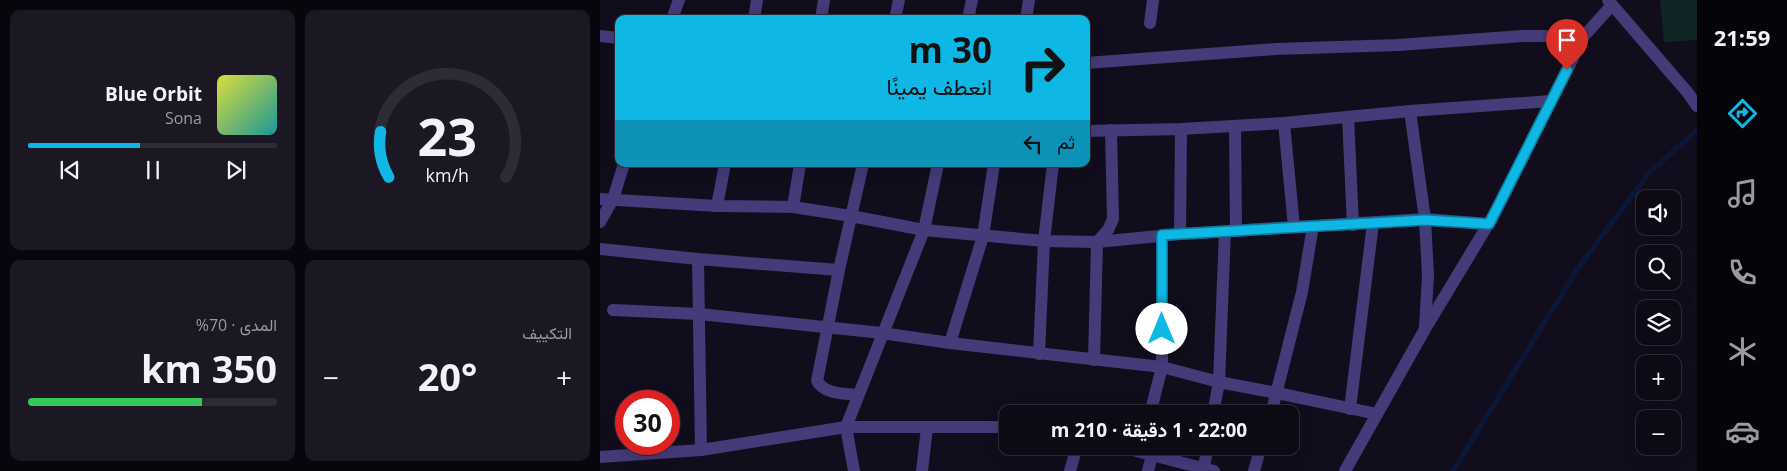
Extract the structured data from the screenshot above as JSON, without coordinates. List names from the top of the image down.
{
  "page": {
    "tabs": "21:59",
    "turn": ["30 m", "انعطف يمينًا"],
    "song": ["Blue Orbit", "Sona"],
    "then": "ثم",
    "map_buttons": ["+", "−"],
    "tile": [
      "التكييف",
      ["المدى · 70%", "350 km"]
    ],
    "heat": ["−", "20°", "+"],
    "limit": "30",
    "trip": "22:00 · 1 دقيقة · 210 m",
    "gauge": ["23", "km/h"]
  }
}
